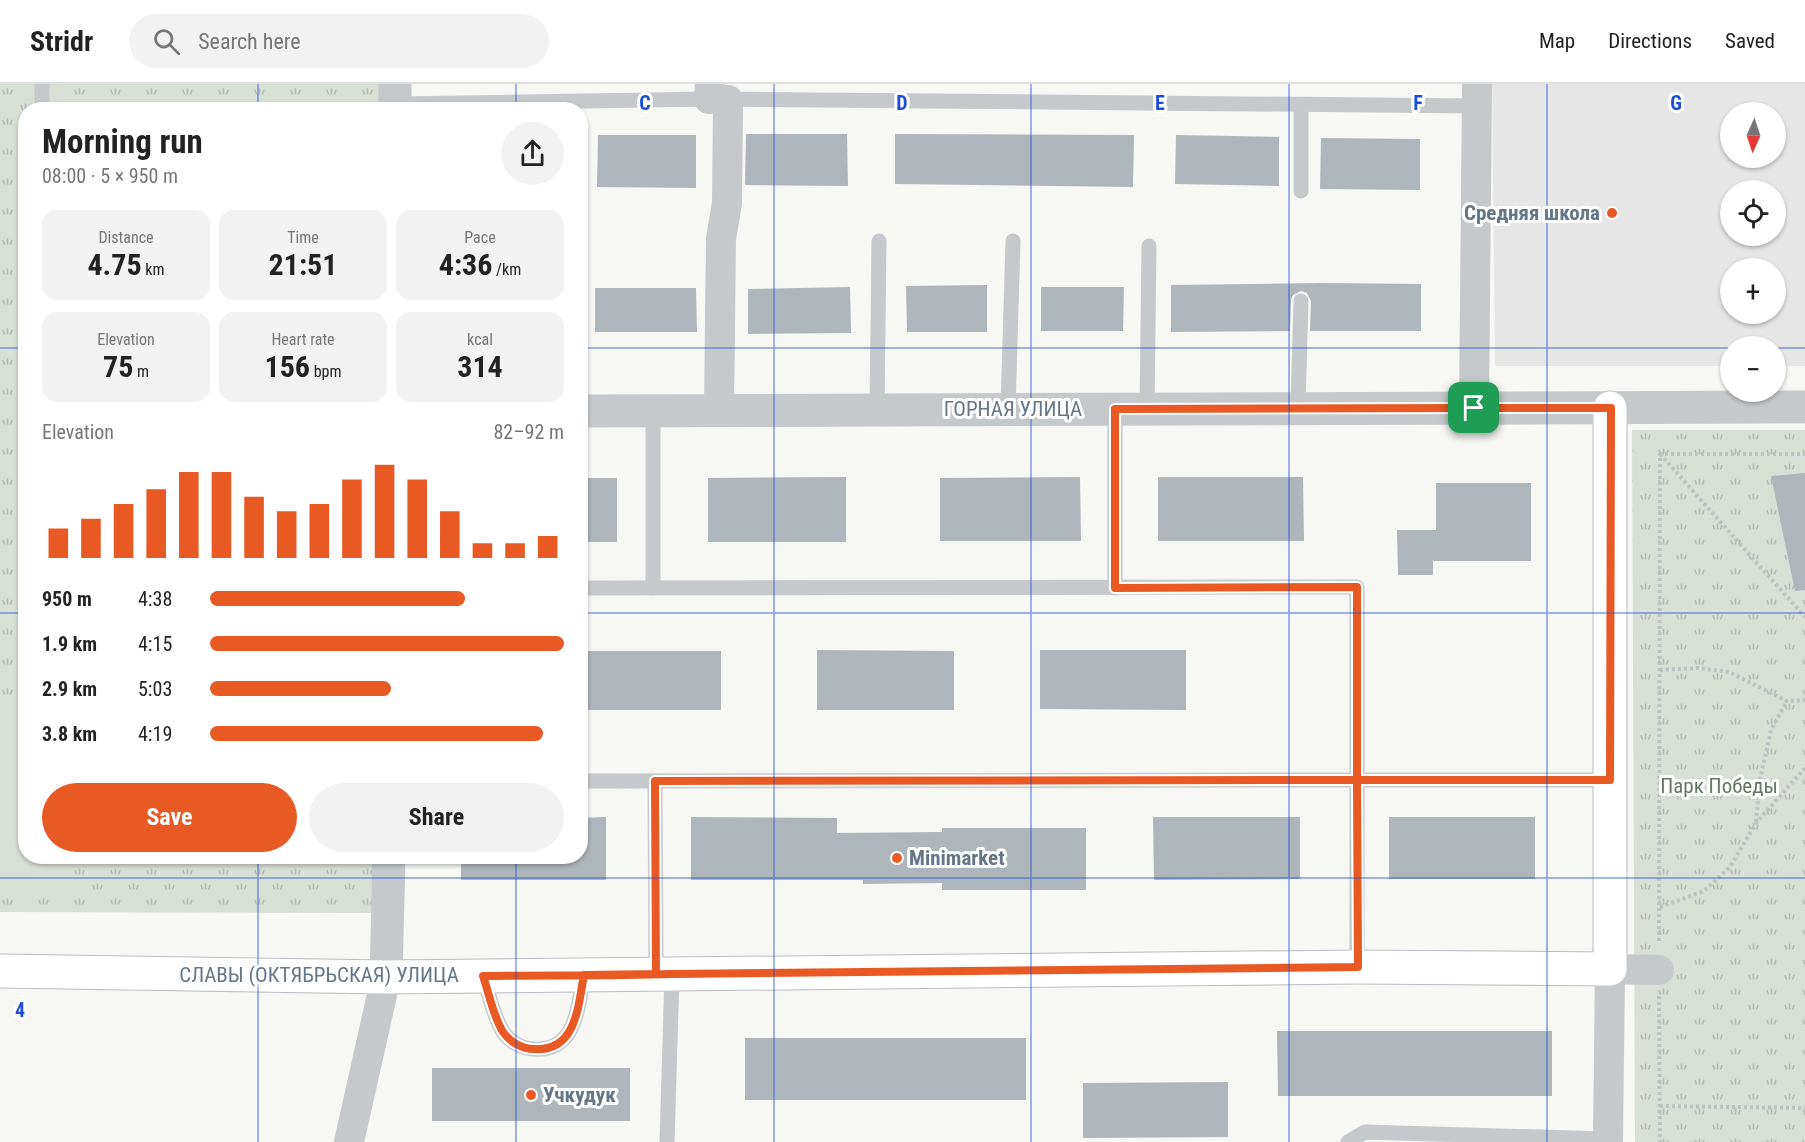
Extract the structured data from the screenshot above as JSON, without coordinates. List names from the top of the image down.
{
  "streets": {
    "main road": ["СЛАВЫ (ОКТЯБРЬСКАЯ) УЛИЦА"],
    "street": ["ГОРНАЯ УЛИЦА"]
  },
  "parks": ["Парк Победы"],
  "places": ["Средняя школа", "Minimarket", "Учкудук"],
  "north": "bottom",
  "page": {
    "header": "Stridr",
    "search": "Search here",
    "nav": ["Map", "Directions", "Saved"],
    "map_buttons": ["+", "−"],
    "heading": ["Morning run", "08:00 · 5 × 950 m"],
    "stats": [
      ["Distance", "4.75 km"],
      ["Time", "21:51"],
      ["Pace", "4:36 /km"],
      ["Elevation", "75 m"],
      ["Heart rate", "156 bpm"],
      ["kcal", "314"]
    ],
    "chart": ["Elevation", "82–92 m"],
    "list": [
      {
        "name": "950 m",
        "note": "4:38"
      },
      {
        "name": "1.9 km",
        "note": "4:15"
      },
      {
        "name": "2.9 km",
        "note": "5:03"
      },
      {
        "name": "3.8 km",
        "note": "4:19"
      }
    ],
    "buttons": ["Save", "Share"]
  },
  "grid": {
    "columns": [
      "C",
      "D",
      "E",
      "F",
      "G"
    ],
    "rows": ["4"]
  }
}
